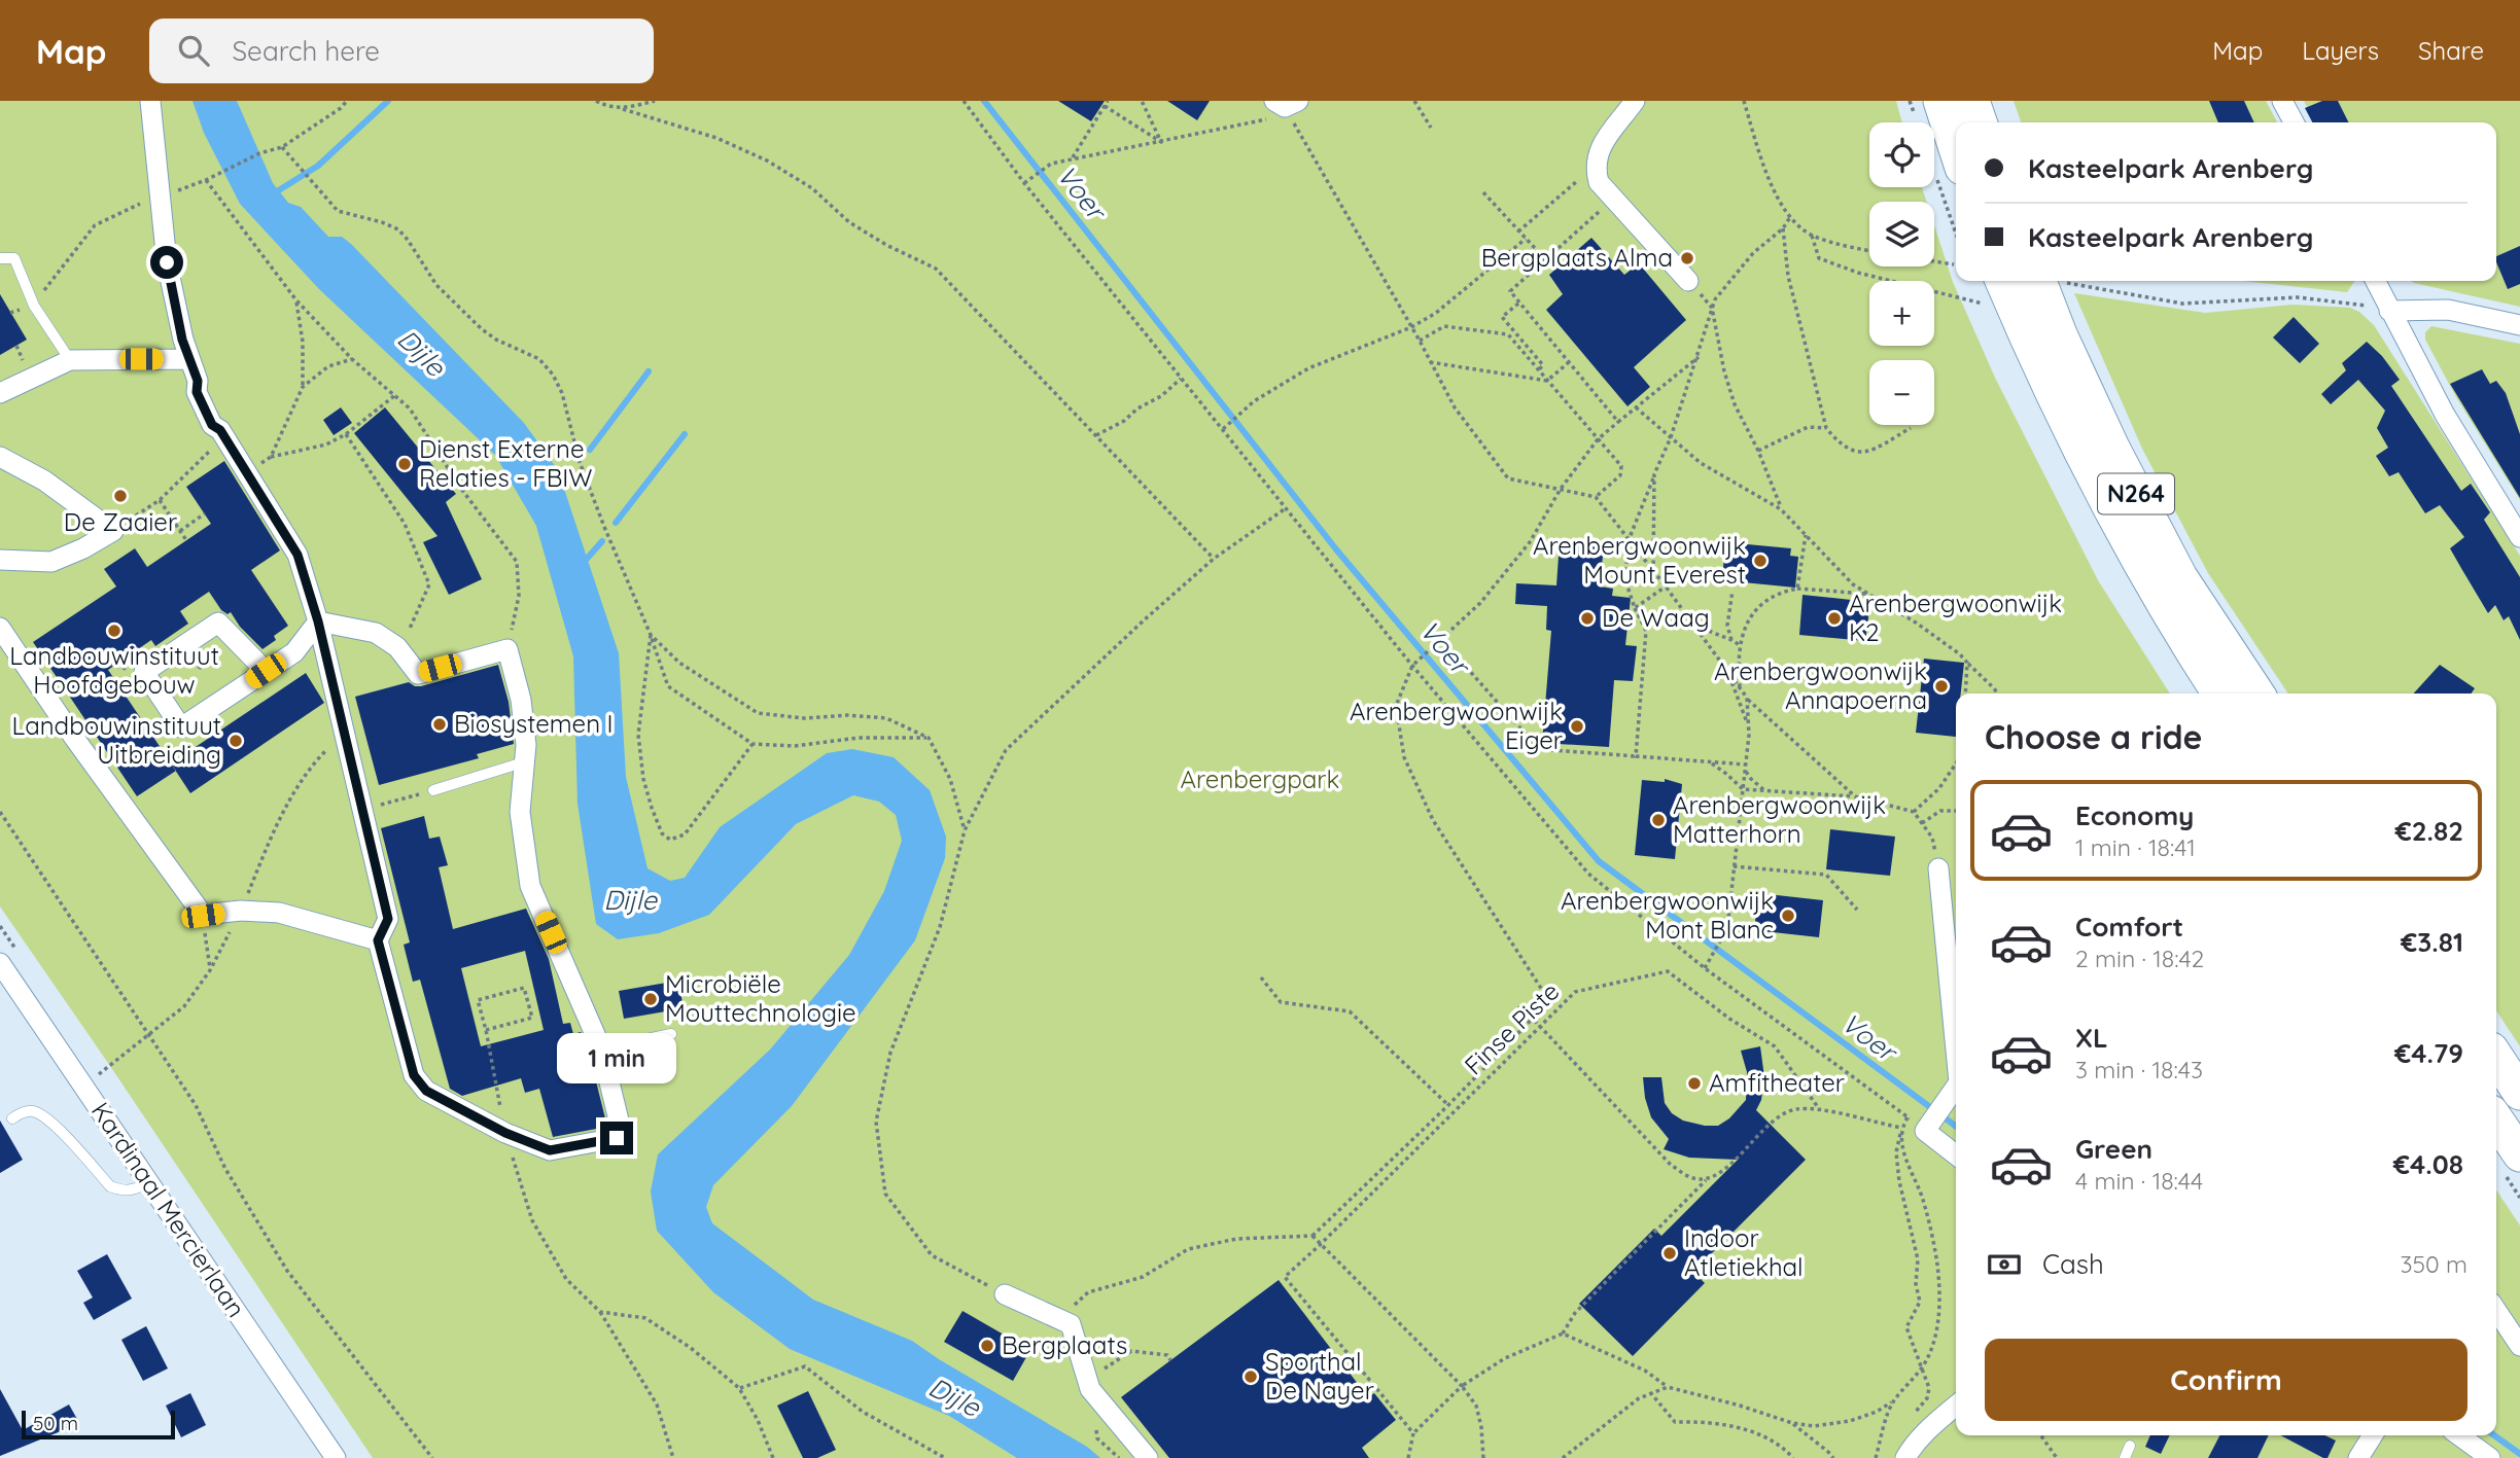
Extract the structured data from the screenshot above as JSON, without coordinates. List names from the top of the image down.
{
  "streets": {
    "highway": ["N264"],
    "street": ["Kardinaal Mercierlaan"],
    "path": ["Finse Piste"]
  },
  "water": ["Voer", "Dijle"],
  "parks": ["Arenbergpark"],
  "places": [
    "Bergplaats Alma",
    "Dienst Externe Relaties - FBIW",
    "De Zaaier",
    "Arenbergwoonwijk Mount Everest",
    "De Waag",
    "Arenbergwoonwijk K2",
    "Landbouwinstituut Hoofdgebouw",
    "Arenbergwoonwijk Annapoerna",
    "Biosystemen I",
    "Arenbergwoonwijk Eiger",
    "Landbouwinstituut Uitbreiding",
    "Arenbergwoonwijk Matterhorn",
    "Arenbergwoonwijk Mont Blanc",
    "Microbiële Mouttechnologie",
    "Amfitheater",
    "Indoor Atletiekhal",
    "Bergplaats",
    "Sporthal De Nayer"
  ],
  "scale_bar": "50 m",
  "page": {
    "header": "Map",
    "search": "Search here",
    "nav": ["Map", "Layers", "Share"],
    "map_buttons": ["+", "−"],
    "banner": ["Kasteelpark Arenberg", "Kasteelpark Arenberg"],
    "heading": "Choose a ride",
    "list": [
      {
        "name": "Economy",
        "note": "1 min · 18:41",
        "value": "€2.82"
      },
      {
        "name": "Comfort",
        "note": "2 min · 18:42",
        "value": "€3.81"
      },
      {
        "name": "XL",
        "note": "3 min · 18:43",
        "value": "€4.79"
      },
      {
        "name": "Green",
        "note": "4 min · 18:44",
        "value": "€4.08"
      }
    ],
    "bubble": "1 min",
    "pay": ["Cash", "350 m"],
    "buttons": "Confirm",
    "scale": "50 m"
  }
}
